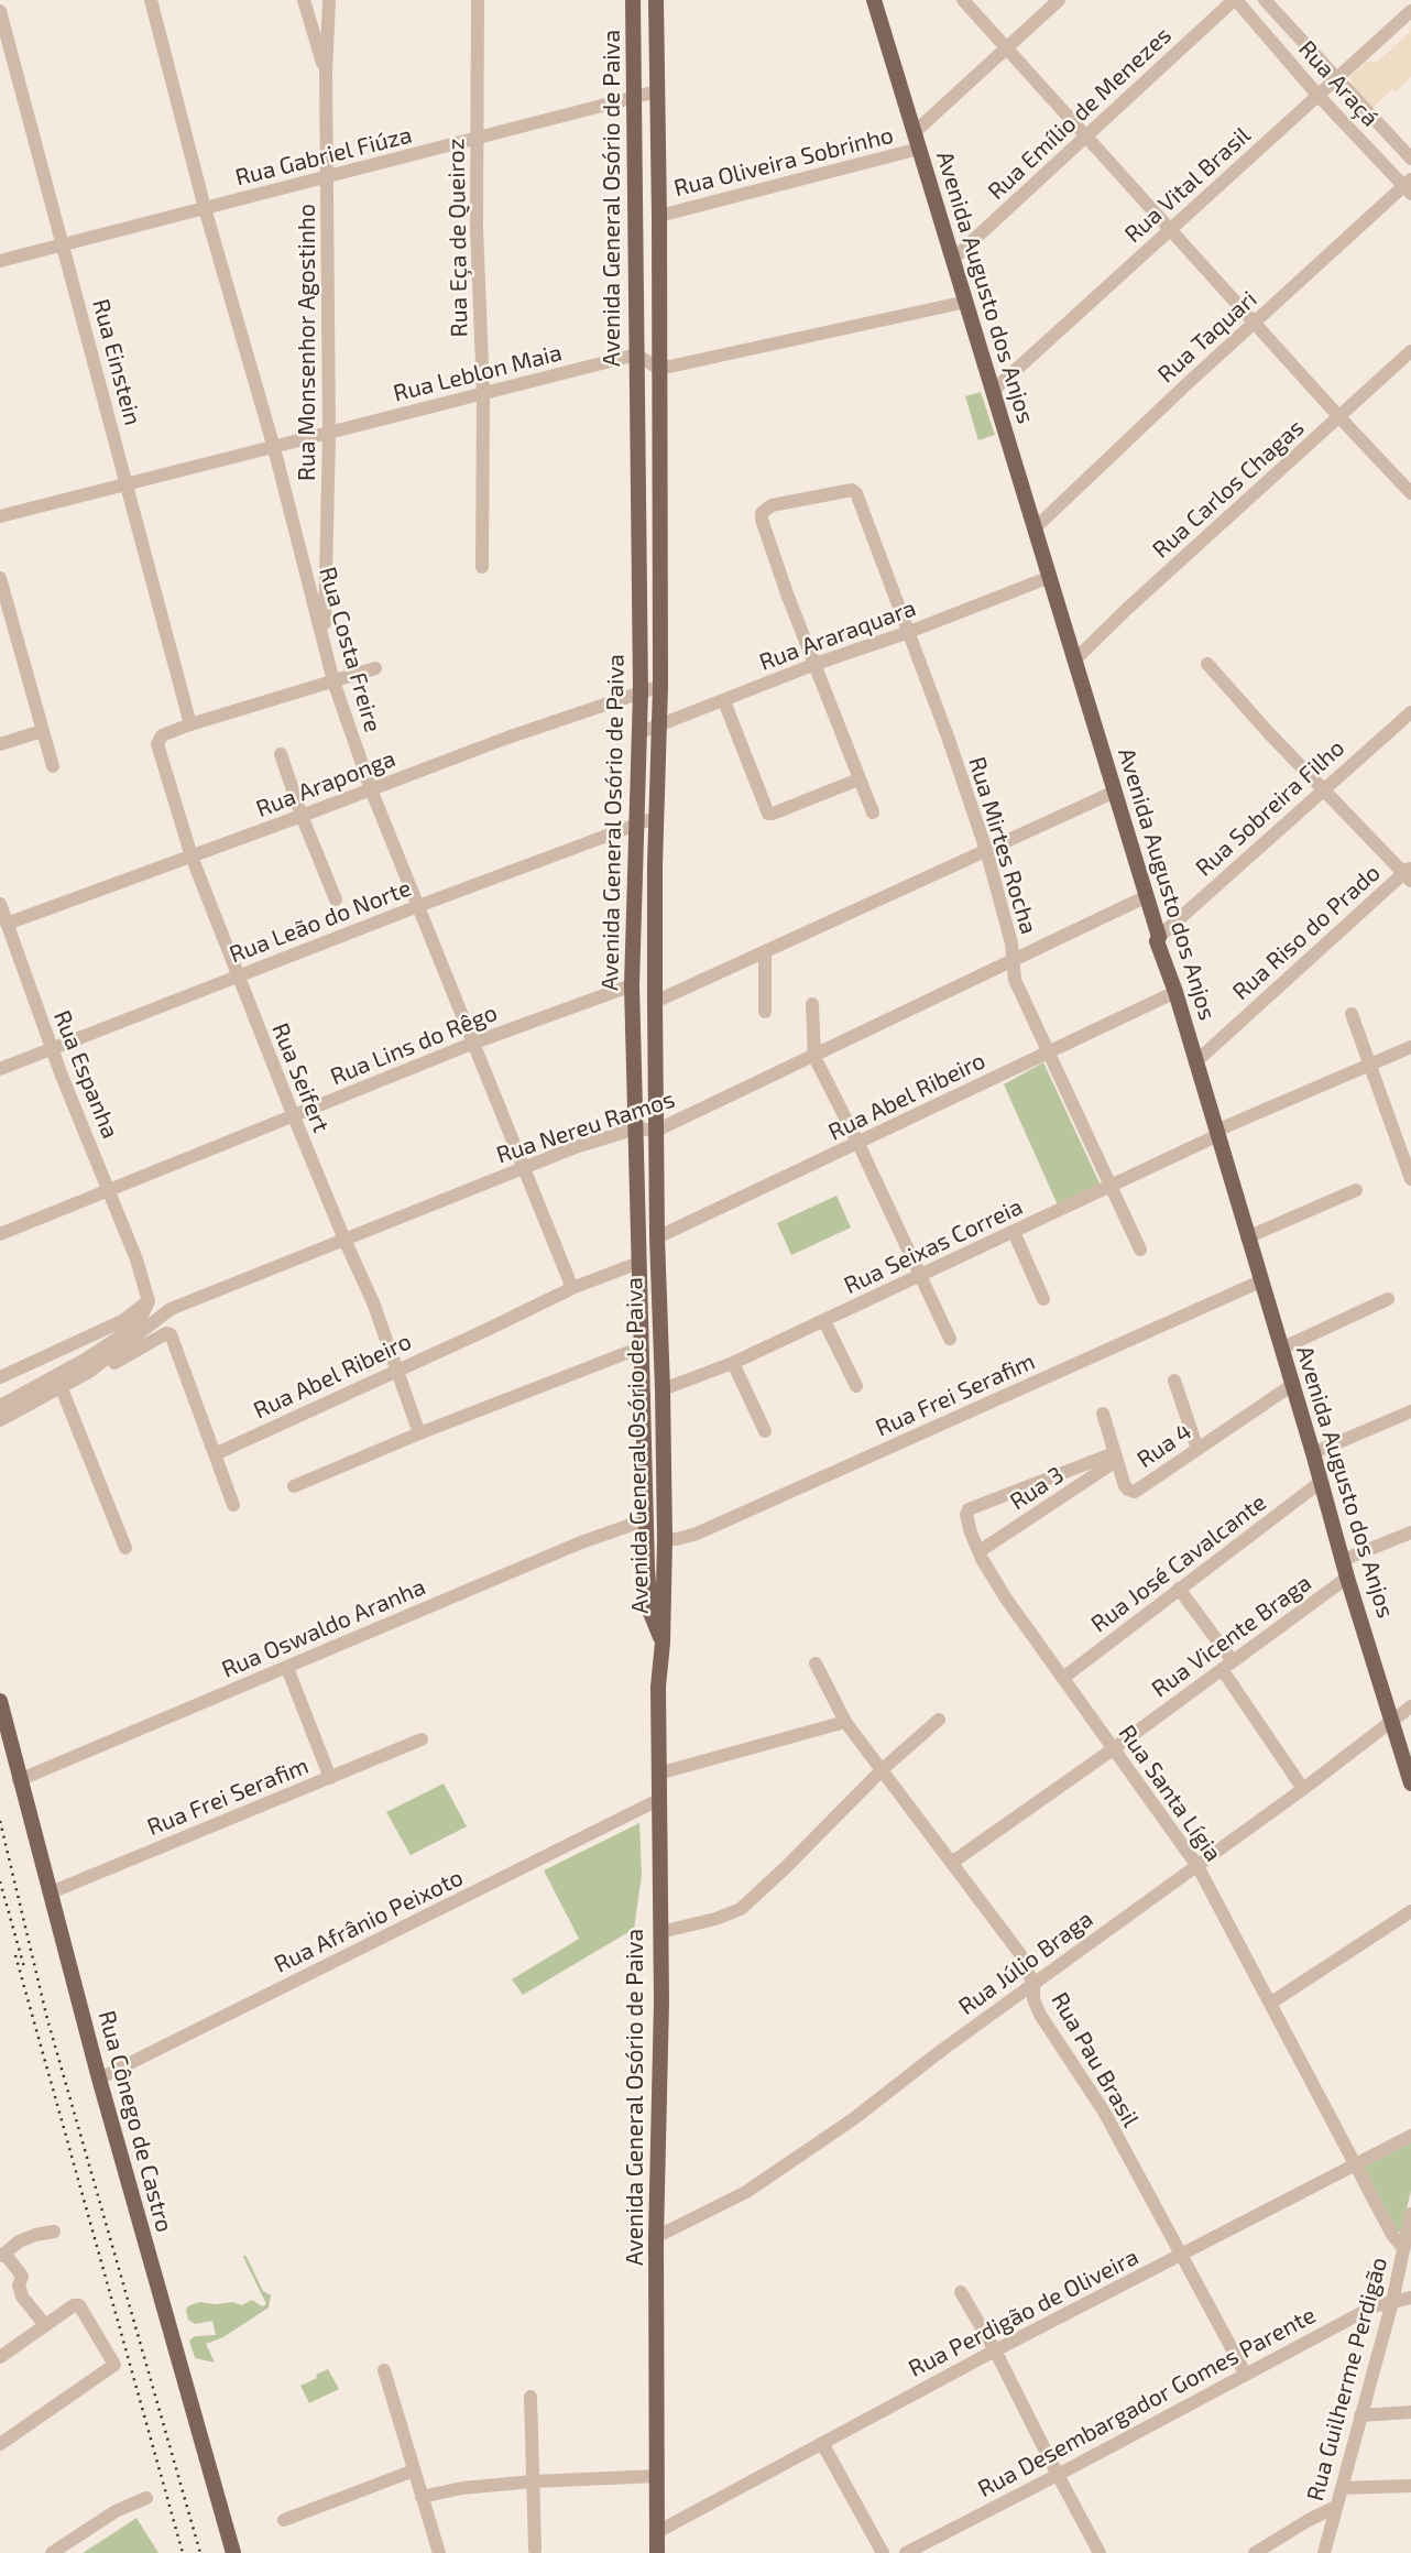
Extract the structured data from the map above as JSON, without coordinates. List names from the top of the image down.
{
  "streets": {
    "main road": ["Avenida General Osório de Paiva", "Avenida Augusto dos Anjos", "Rua Cônego de Castro"],
    "street": [
      "Rua Araçá",
      "Rua Emílio de Menezes",
      "Rua Gabriel Fiúza",
      "Rua Oliveira Sobrinho",
      "Rua Vital Brasil",
      "Rua Eça de Queiroz",
      "Rua Taquari",
      "Rua Monsenhor Agostinho",
      "Rua Einstein",
      "Rua Leblon Maia",
      "Rua Carlos Chagas",
      "Rua Araraquara",
      "Rua Costa Freire",
      "Rua Araponga",
      "Rua Sobreira Filho",
      "Rua Mirtes Rocha",
      "Rua Leão do Norte",
      "Rua Riso do Prado",
      "Rua Lins do Rêgo",
      "Rua Espanha",
      "Rua Seifert",
      "Rua Abel Ribeiro",
      "Rua Nereu Ramos",
      "Rua Seixas Correia",
      "Rua Frei Serafim",
      "Rua 4",
      "Rua 3",
      "Rua José Cavalcante",
      "Rua Oswaldo Aranha",
      "Rua Vicente Braga",
      "Rua Santa Lígia",
      "Rua Afrânio Peixoto",
      "Rua Júlio Braga",
      "Rua Pau Brasil",
      "Rua Perdigão de Oliveira",
      "Rua Guilherme Perdigão",
      "Rua Desembargador Gomes Parente"
    ]
  },
  "crossings": [
    ["Rua Araçá", "Rua Emílio de Menezes"],
    ["Rua Araçá", "Rua Vital Brasil"],
    ["Rua Araçá", "Rua Taquari"],
    ["Rua Emílio de Menezes", "Avenida Augusto dos Anjos"],
    ["Rua Gabriel Fiúza", "Avenida General Osório de Paiva"],
    ["Rua Gabriel Fiúza", "Rua Eça de Queiroz"],
    ["Rua Gabriel Fiúza", "Rua Monsenhor Agostinho"],
    ["Rua Gabriel Fiúza", "Rua Einstein"],
    ["Rua Gabriel Fiúza", "Rua Costa Freire"],
    ["Rua Oliveira Sobrinho", "Avenida General Osório de Paiva"],
    ["Rua Oliveira Sobrinho", "Avenida Augusto dos Anjos"],
    ["Rua Vital Brasil", "Avenida Augusto dos Anjos"],
    ["Avenida General Osório de Paiva", "Rua Leblon Maia"],
    ["Avenida General Osório de Paiva", "Rua Araraquara"],
    ["Avenida General Osório de Paiva", "Rua Araponga"],
    ["Avenida General Osório de Paiva", "Rua Leão do Norte"],
    ["Avenida General Osório de Paiva", "Rua Lins do Rêgo"],
    ["Avenida General Osório de Paiva", "Rua Abel Ribeiro"],
    ["Avenida General Osório de Paiva", "Rua Nereu Ramos"],
    ["Avenida General Osório de Paiva", "Rua Seixas Correia"],
    ["Avenida General Osório de Paiva", "Rua Frei Serafim"],
    ["Avenida General Osório de Paiva", "Rua Oswaldo Aranha"],
    ["Avenida General Osório de Paiva", "Rua Afrânio Peixoto"],
    ["Avenida General Osório de Paiva", "Rua Júlio Braga"],
    ["Avenida General Osório de Paiva", "Rua Perdigão de Oliveira"],
    ["Rua Eça de Queiroz", "Rua Leblon Maia"],
    ["Avenida Augusto dos Anjos", "Rua Taquari"],
    ["Avenida Augusto dos Anjos", "Rua Carlos Chagas"],
    ["Avenida Augusto dos Anjos", "Rua Araraquara"],
    ["Avenida Augusto dos Anjos", "Rua Sobreira Filho"],
    ["Avenida Augusto dos Anjos", "Rua Riso do Prado"],
    ["Avenida Augusto dos Anjos", "Rua Abel Ribeiro"],
    ["Avenida Augusto dos Anjos", "Rua Nereu Ramos"],
    ["Avenida Augusto dos Anjos", "Rua Seixas Correia"],
    ["Avenida Augusto dos Anjos", "Rua Frei Serafim"],
    ["Avenida Augusto dos Anjos", "Rua 4"],
    ["Avenida Augusto dos Anjos", "Rua José Cavalcante"],
    ["Avenida Augusto dos Anjos", "Rua Vicente Braga"],
    ["Avenida Augusto dos Anjos", "Rua Júlio Braga"],
    ["Rua Monsenhor Agostinho", "Rua Leblon Maia"],
    ["Rua Monsenhor Agostinho", "Rua Costa Freire"],
    ["Rua Einstein", "Rua Leblon Maia"],
    ["Rua Einstein", "Rua Seifert"],
    ["Rua Leblon Maia", "Rua Costa Freire"],
    ["Rua Araraquara", "Rua Mirtes Rocha"],
    ["Rua Costa Freire", "Rua Araponga"],
    ["Rua Costa Freire", "Rua Leão do Norte"],
    ["Rua Costa Freire", "Rua Lins do Rêgo"],
    ["Rua Costa Freire", "Rua Abel Ribeiro"],
    ["Rua Costa Freire", "Rua Nereu Ramos"],
    ["Rua Araponga", "Rua Espanha"],
    ["Rua Araponga", "Rua Seifert"],
    ["Rua Mirtes Rocha", "Rua Abel Ribeiro"],
    ["Rua Mirtes Rocha", "Rua Nereu Ramos"],
    ["Rua Mirtes Rocha", "Rua Seixas Correia"],
    ["Rua Leão do Norte", "Rua Espanha"],
    ["Rua Leão do Norte", "Rua Seifert"],
    ["Rua Lins do Rêgo", "Rua Espanha"],
    ["Rua Lins do Rêgo", "Rua Seifert"],
    ["Rua Espanha", "Rua Nereu Ramos"],
    ["Rua Seifert", "Rua Abel Ribeiro"],
    ["Rua Seifert", "Rua Nereu Ramos"],
    ["Rua Frei Serafim", "Rua Cônego de Castro"],
    ["Rua 4", "Rua 3"],
    ["Rua 4", "Rua Santa Lígia"],
    ["Rua 3", "Rua Santa Lígia"],
    ["Rua José Cavalcante", "Rua Santa Lígia"],
    ["Rua Oswaldo Aranha", "Rua Cônego de Castro"],
    ["Rua Vicente Braga", "Rua Santa Lígia"],
    ["Rua Vicente Braga", "Rua Pau Brasil"],
    ["Rua Santa Lígia", "Rua Júlio Braga"],
    ["Rua Santa Lígia", "Rua Perdigão de Oliveira"],
    ["Rua Santa Lígia", "Rua Guilherme Perdigão"],
    ["Rua Afrânio Peixoto", "Rua Cônego de Castro"],
    ["Rua Júlio Braga", "Rua Pau Brasil"],
    ["Rua Pau Brasil", "Rua Perdigão de Oliveira"],
    ["Rua Pau Brasil", "Rua Desembargador Gomes Parente"],
    ["Rua Guilherme Perdigão", "Rua Desembargador Gomes Parente"]
  ]
}
